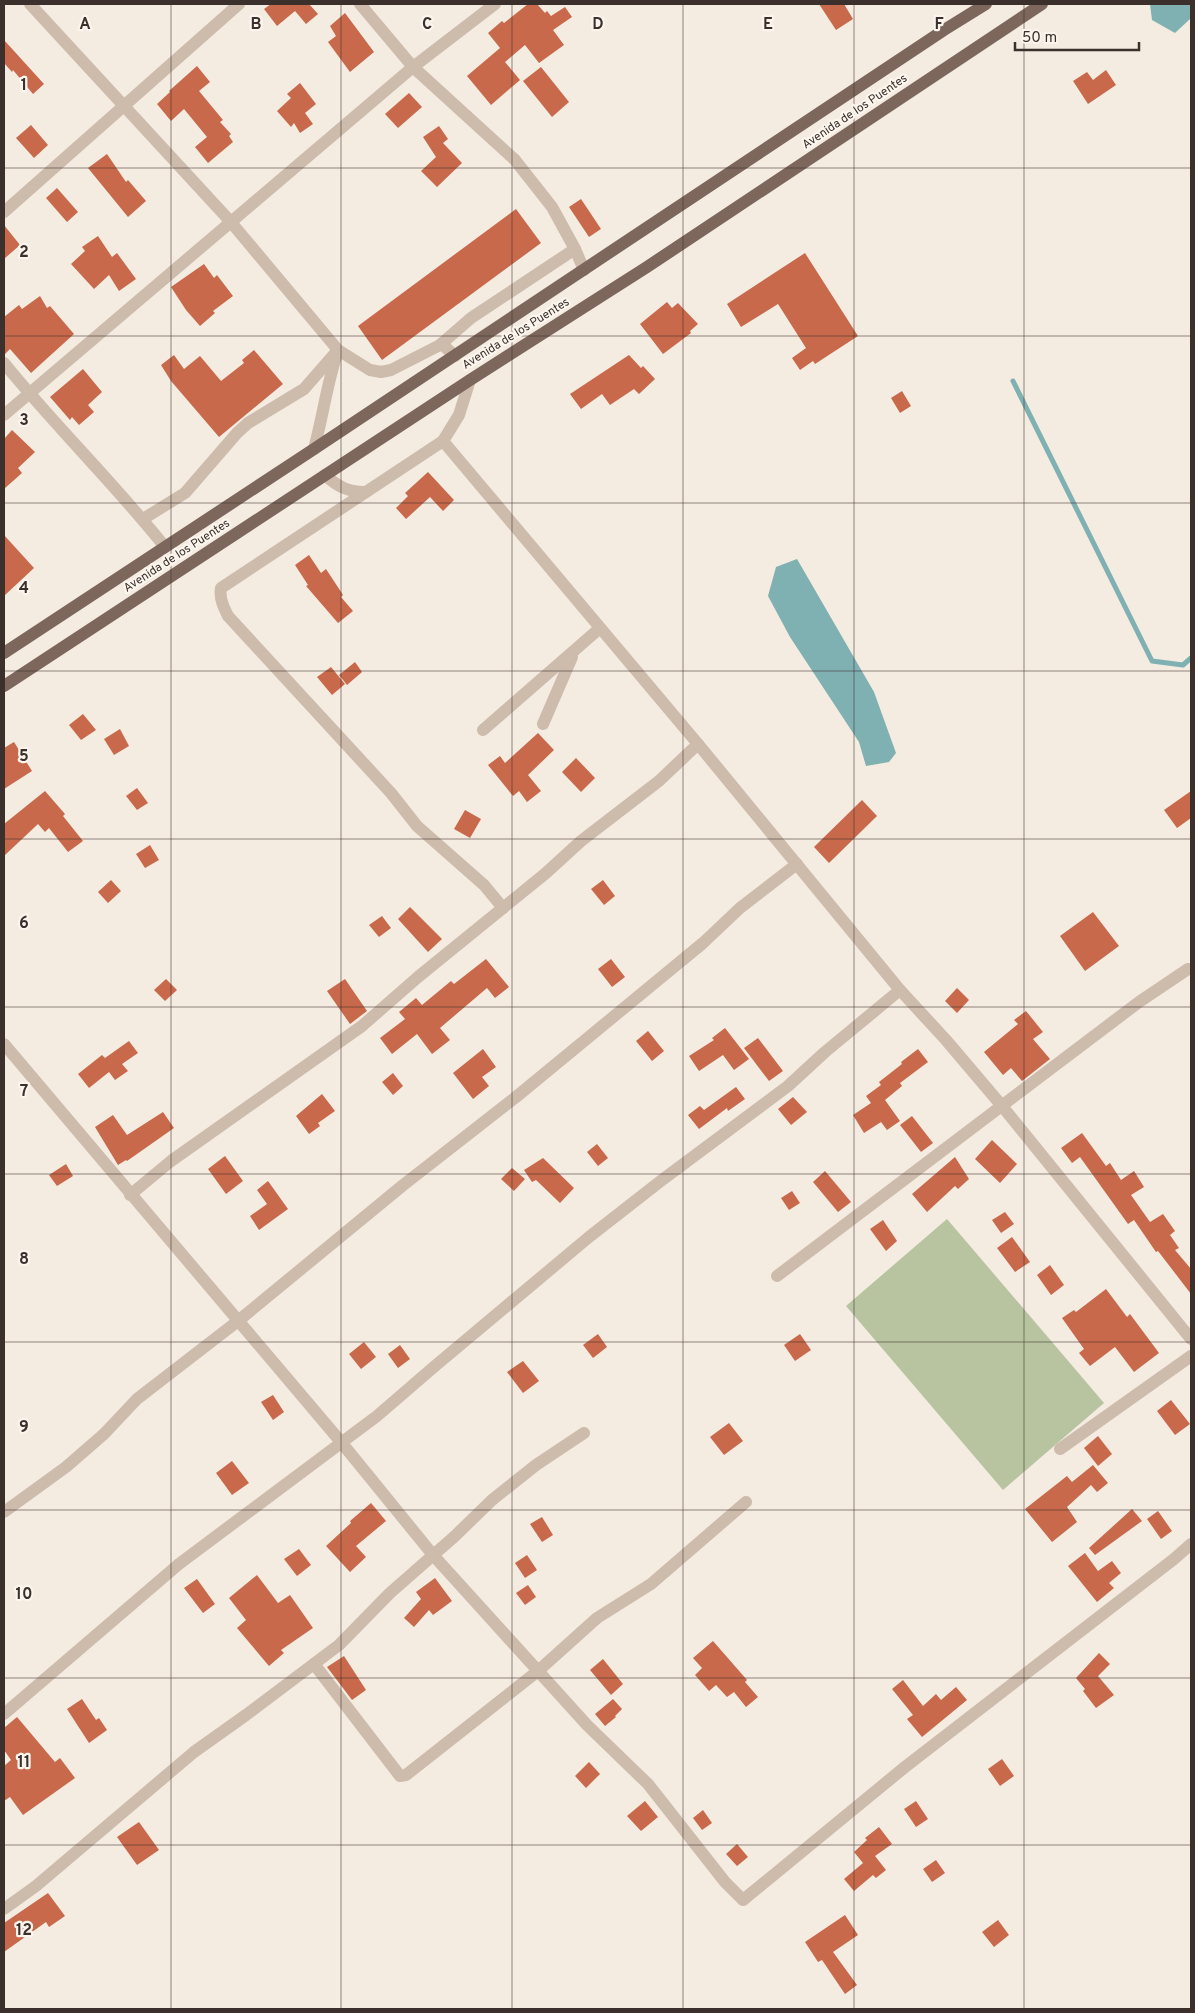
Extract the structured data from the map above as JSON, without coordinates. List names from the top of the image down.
{
  "streets": {
    "main road": ["Avenida de los Puentes"]
  },
  "scale_bar": "50 m",
  "grid": {
    "columns": [
      "A",
      "B",
      "C",
      "D",
      "E",
      "F"
    ],
    "rows": [
      "1",
      "2",
      "3",
      "4",
      "5",
      "6",
      "7",
      "8",
      "9",
      "10",
      "11",
      "12"
    ]
  }
}
